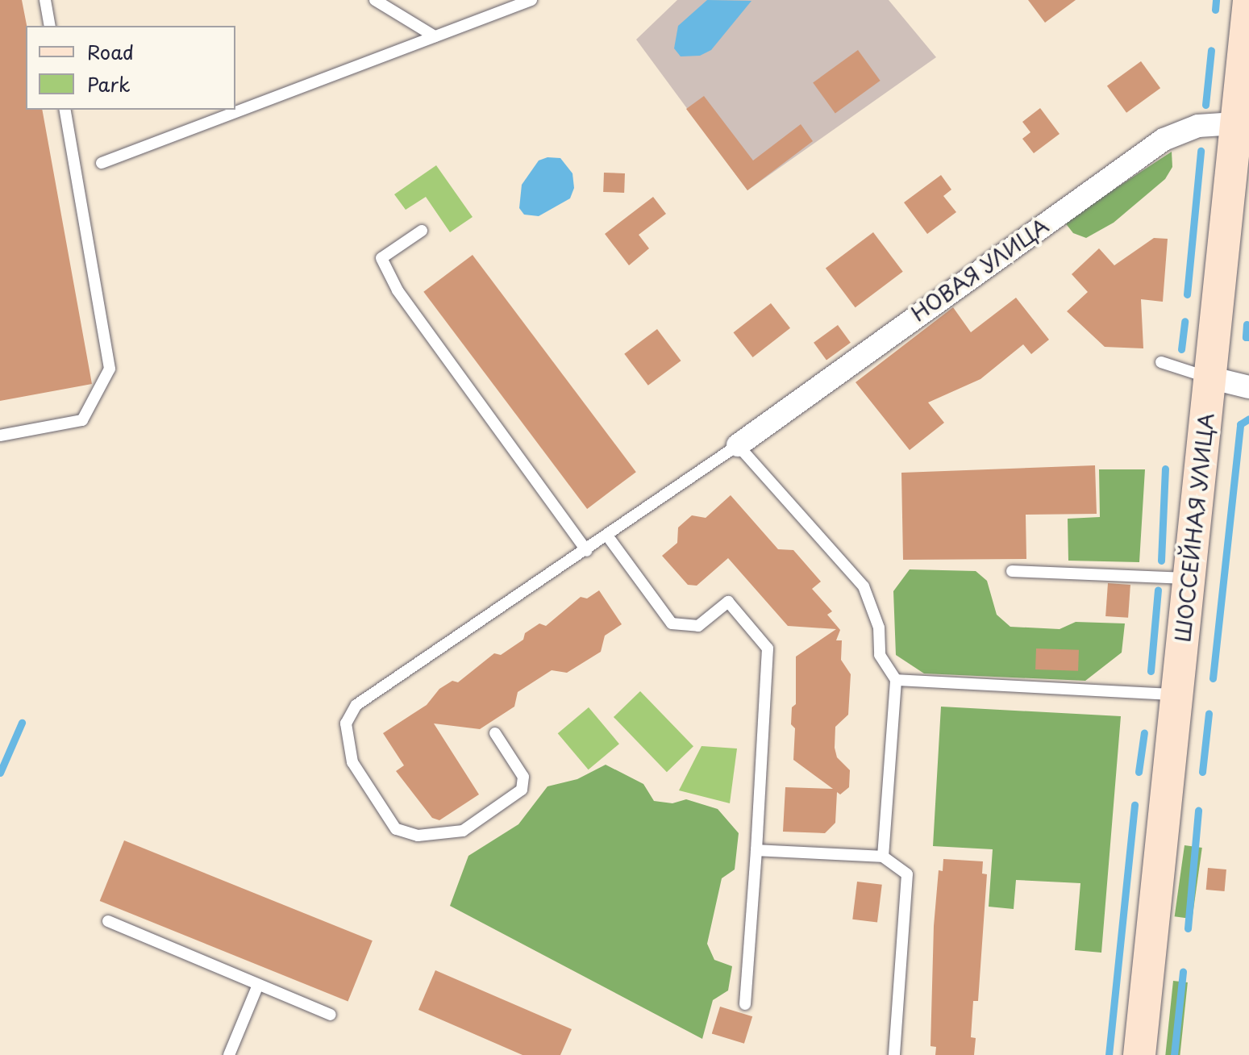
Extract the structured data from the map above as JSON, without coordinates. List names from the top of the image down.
{
  "streets": {
    "main road": ["ШОССЕЙНАЯ УЛИЦА"],
    "street": ["НОВАЯ УЛИЦА"]
  },
  "crossings": [
    ["НОВАЯ УЛИЦА", "ШОССЕЙНАЯ УЛИЦА"]
  ],
  "legend": ["Road", "Park"]
}
